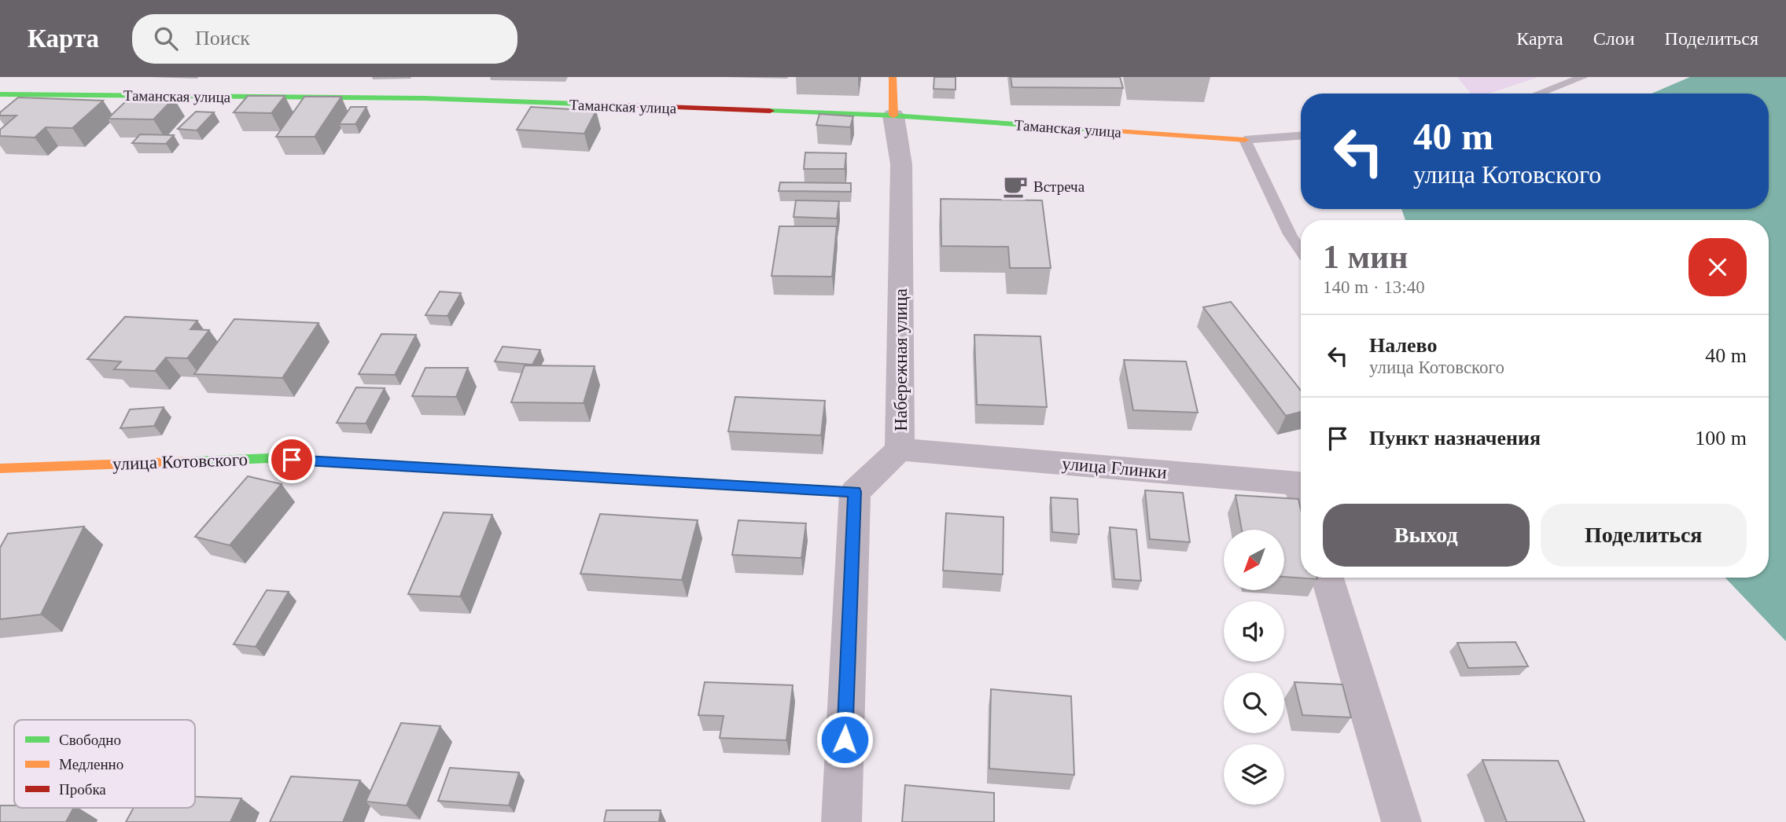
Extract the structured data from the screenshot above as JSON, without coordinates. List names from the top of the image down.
{
  "streets": {
    "street": [
      "Таманская улица",
      "Набережная улица",
      "улица Котовского",
      "улица Глинки"
    ]
  },
  "crossings": [
    ["Таманская улица", "Набережная улица"],
    ["Набережная улица", "улица Котовского"],
    ["Набережная улица", "улица Глинки"]
  ],
  "places": {
    "cafe": ["Встреча"]
  },
  "legend": ["Свободно", "Медленно", "Пробка"],
  "north": "bottom left",
  "page": {
    "header": "Карта",
    "search": "Поиск",
    "nav": ["Карта", "Слои", "Поделиться"],
    "turn": ["40 m", "улица Котовского"],
    "heading": ["1 мин", "140 m · 13:40"],
    "list": [
      {
        "name": "Налево",
        "note": "улица Котовского",
        "value": "40 m"
      },
      {
        "name": "Пункт назначения",
        "value": "100 m"
      }
    ],
    "buttons": ["Выход", "Поделиться"]
  }
}
